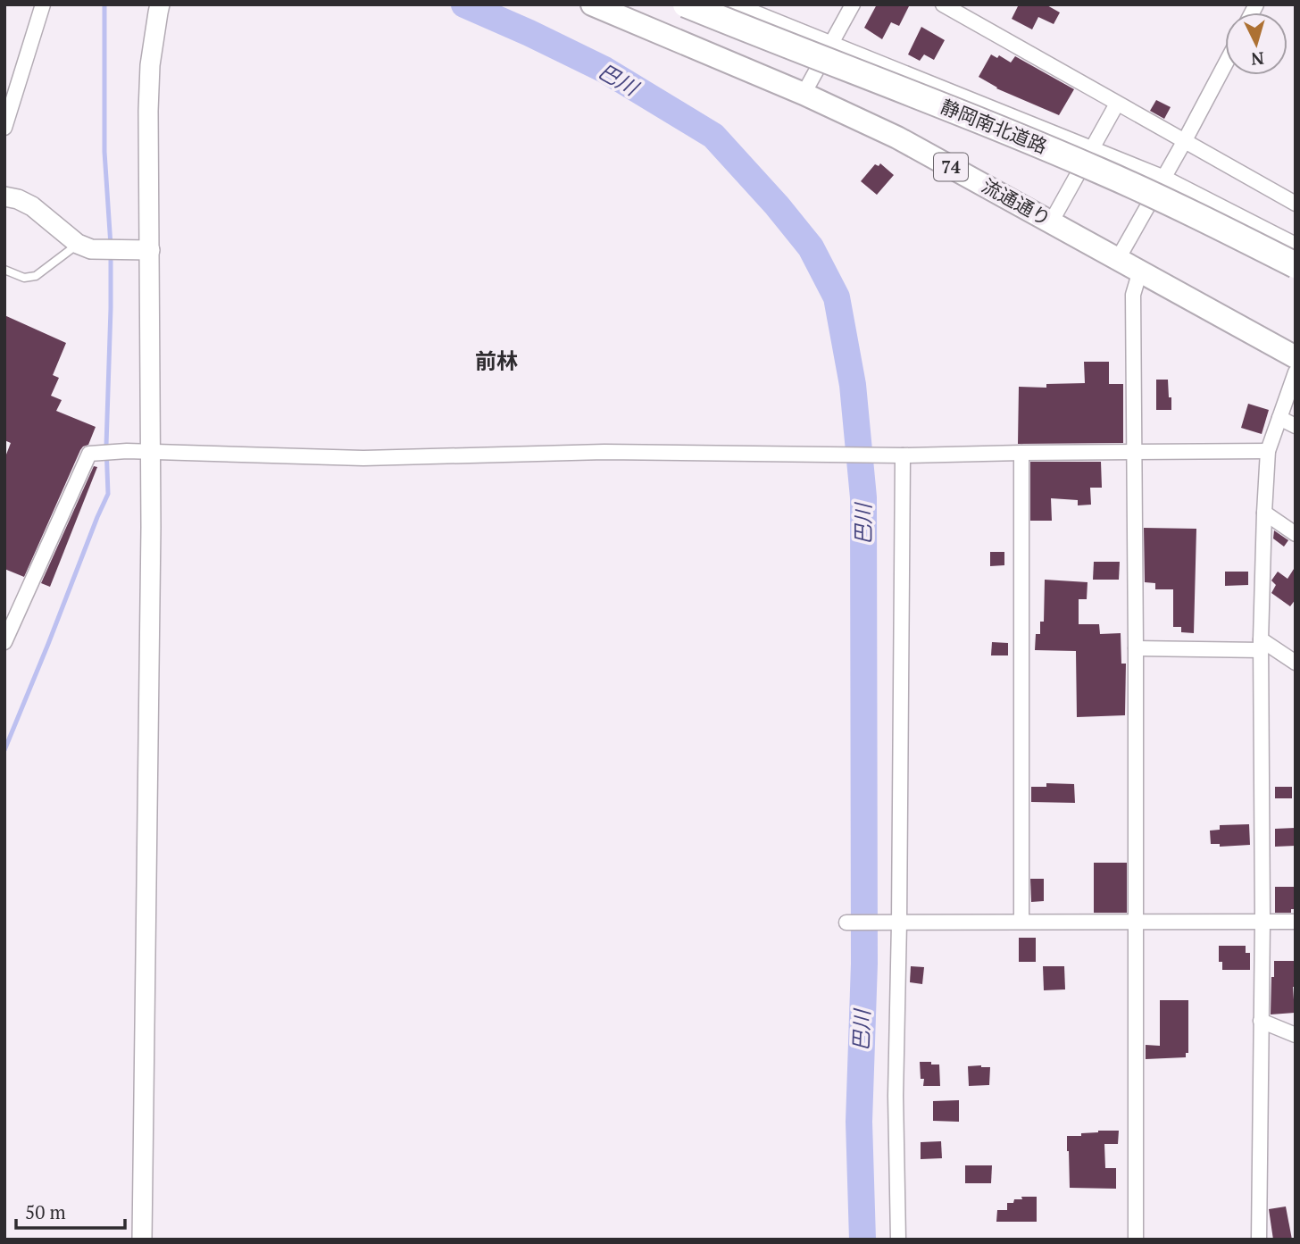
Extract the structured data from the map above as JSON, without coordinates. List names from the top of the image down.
{
  "streets": {
    "highway": ["静岡南北道路"],
    "main road": ["74", "流通通り"]
  },
  "districts": ["前林"],
  "water": ["巴川"],
  "scale_bar": "50 m",
  "north": "bottom"
}
